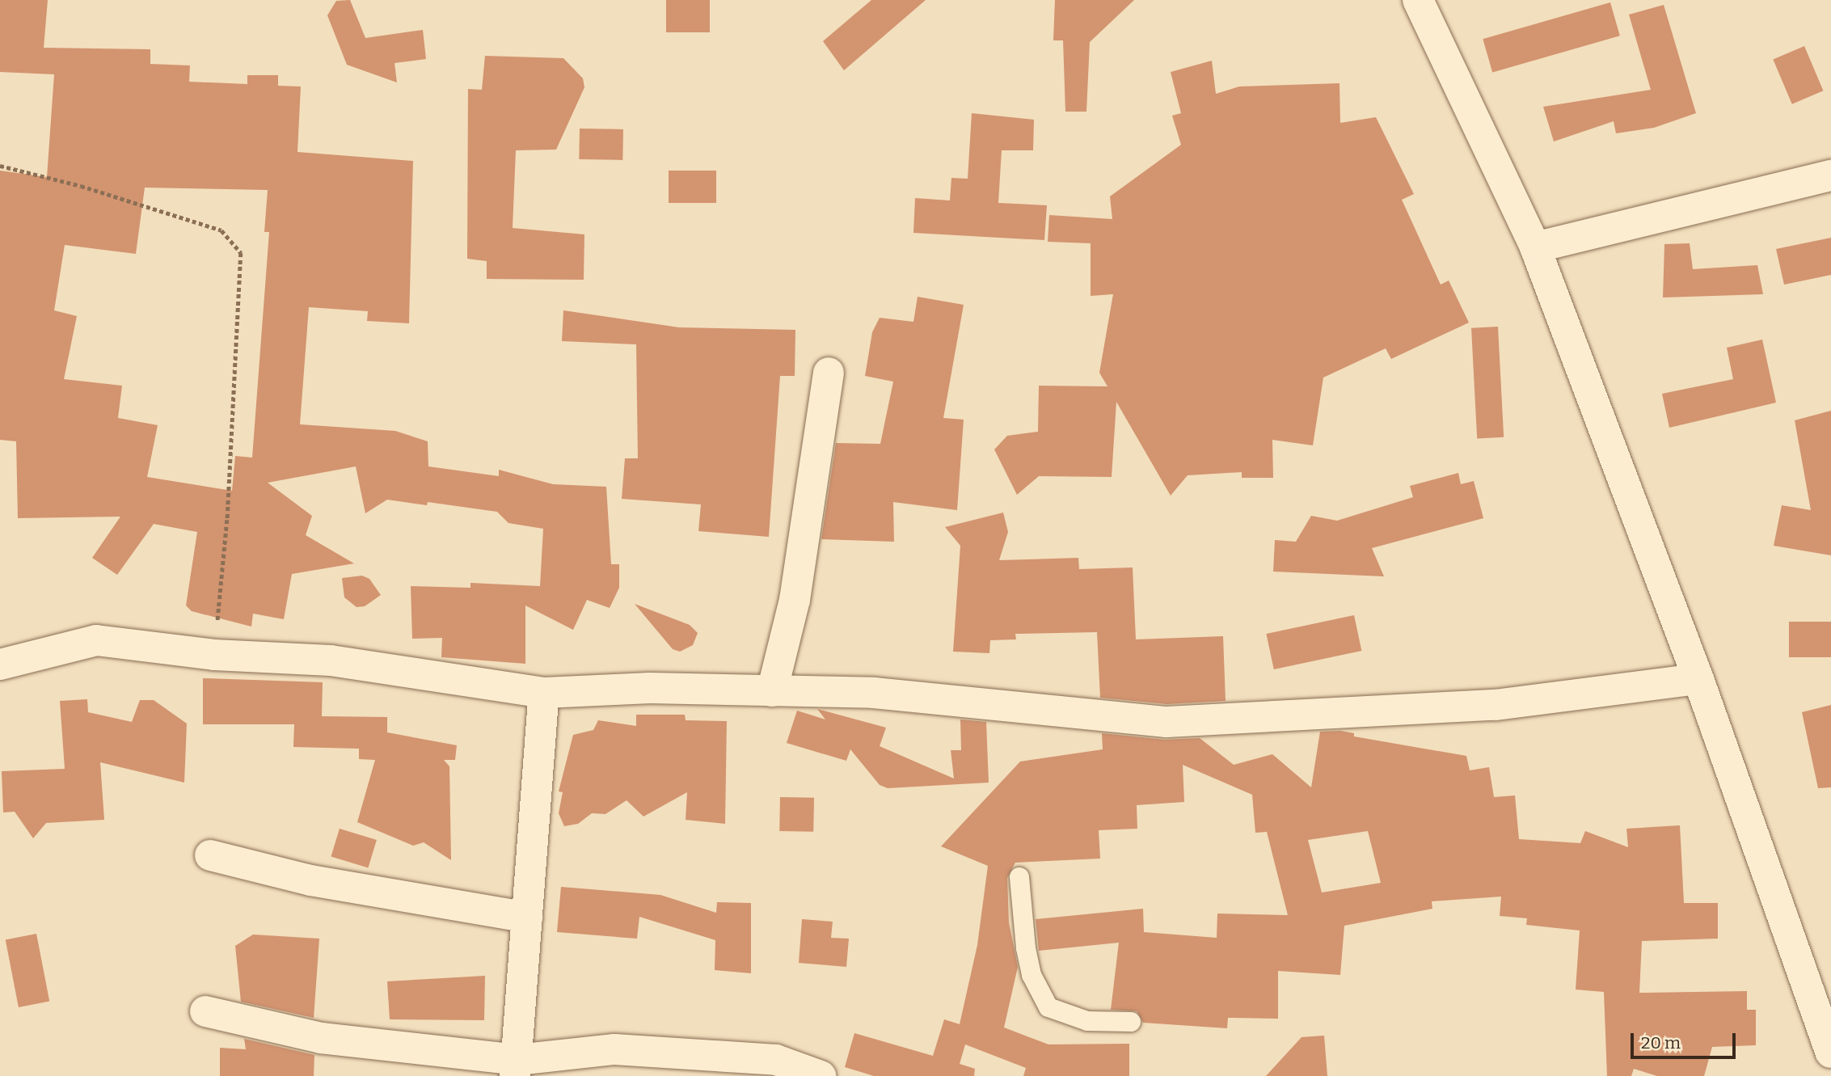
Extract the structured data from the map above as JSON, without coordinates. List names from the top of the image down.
{
  "scale_bar": "20 m"
}
